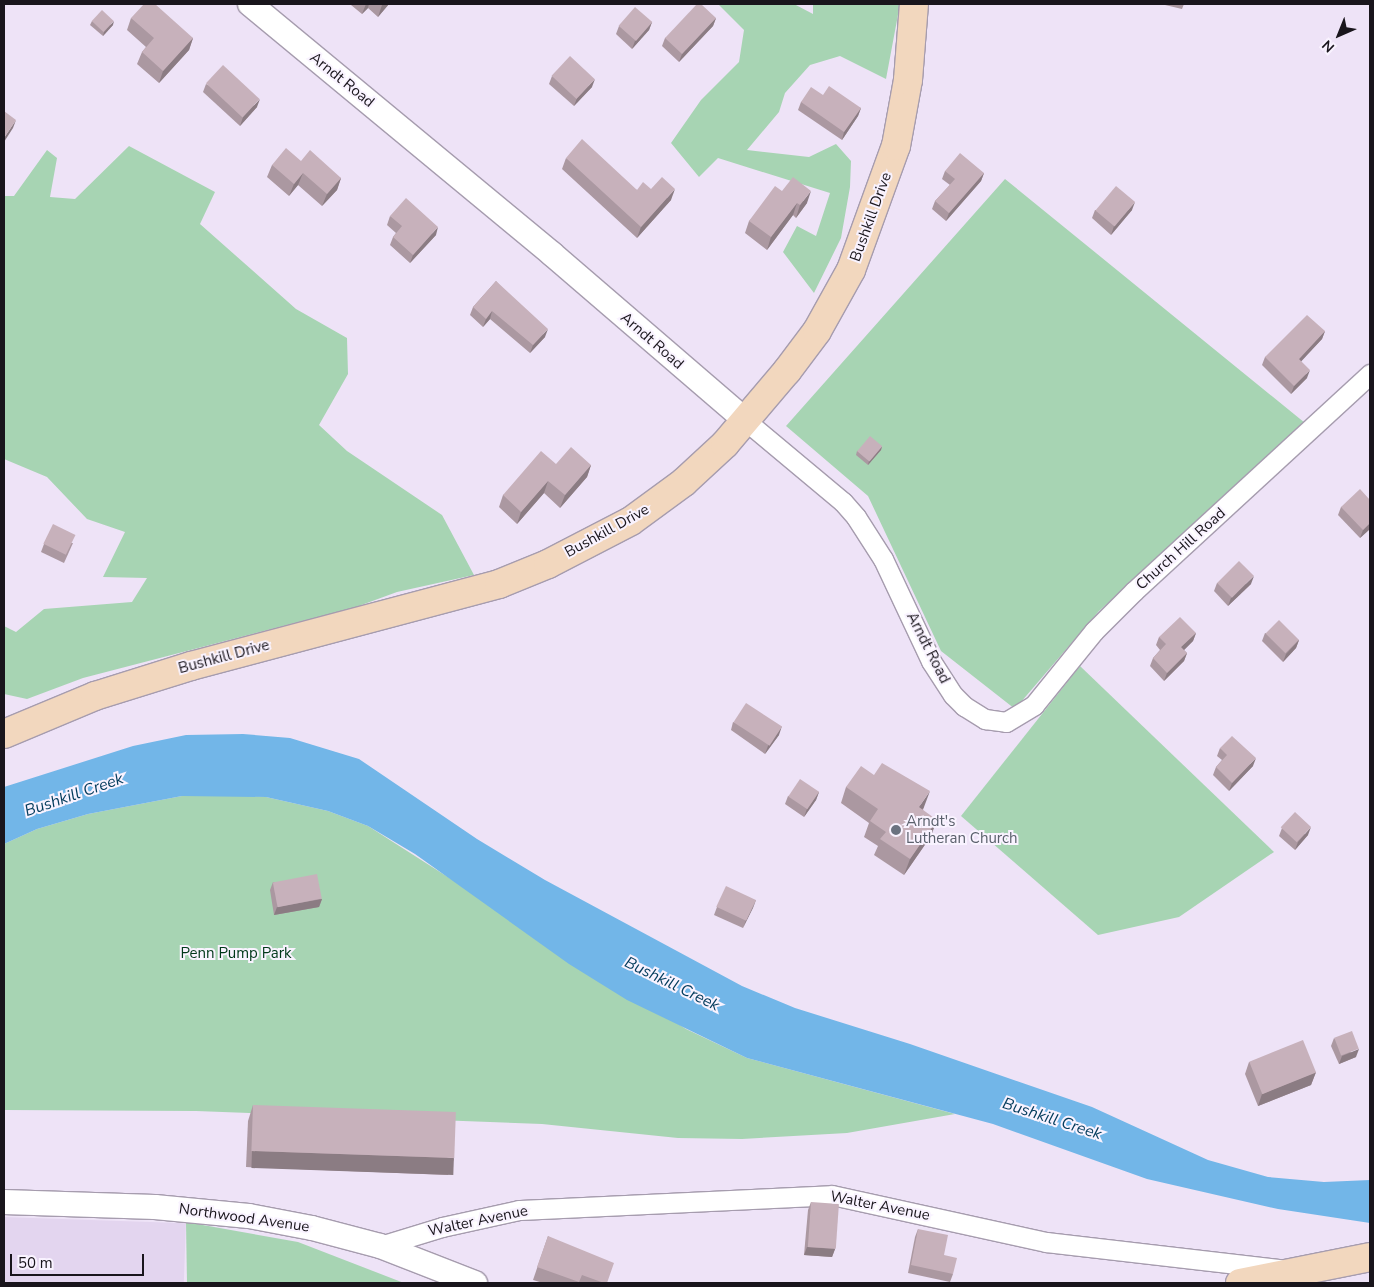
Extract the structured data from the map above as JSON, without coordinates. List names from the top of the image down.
{
  "streets": {
    "main road": ["Bushkill Drive"],
    "street": [
      "Arndt Road",
      "Church Hill Road",
      "Walter Avenue",
      "Northwood Avenue"
    ]
  },
  "crossings": [
    ["Arndt Road", "Bushkill Drive"],
    ["Arndt Road", "Church Hill Road"],
    ["Walter Avenue", "Northwood Avenue"]
  ],
  "water": ["Bushkill Creek"],
  "parks": ["Penn Pump Park"],
  "places": ["Arndt's Lutheran Church"],
  "scale_bar": "50 m",
  "north": "bottom left"
}
